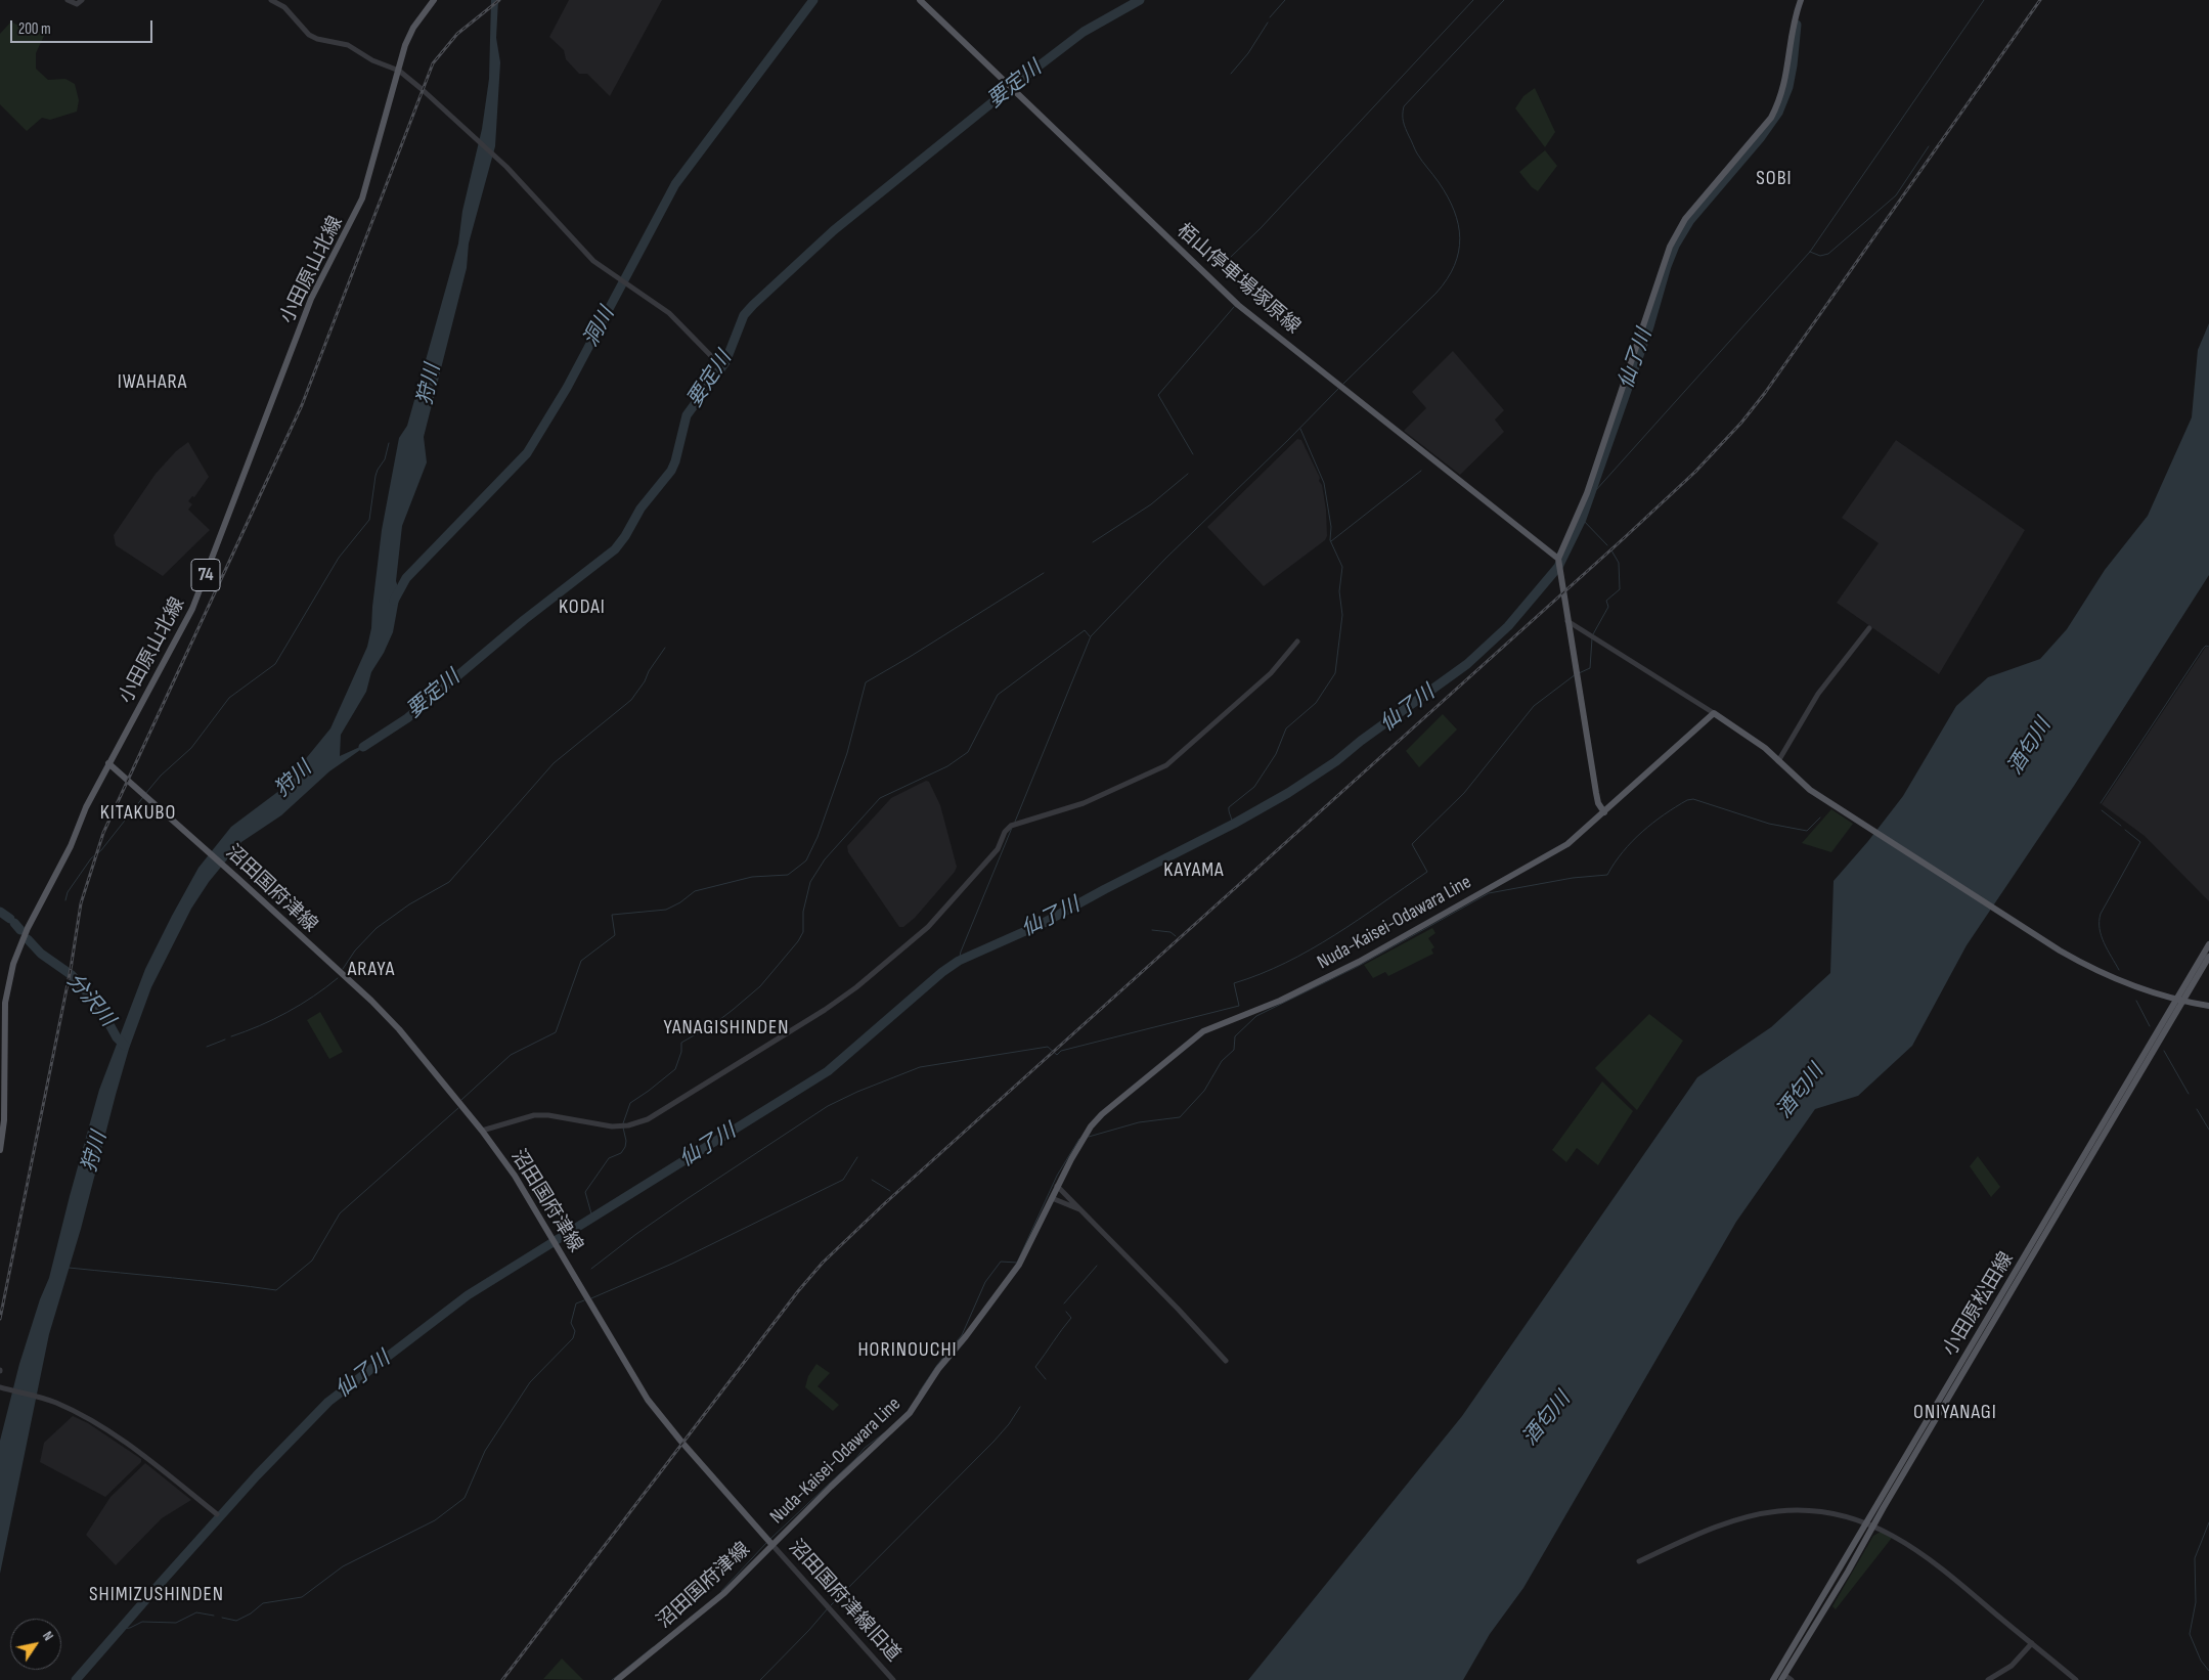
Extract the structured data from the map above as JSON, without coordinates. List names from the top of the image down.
{
  "streets": {
    "main road": [
      "小田原山北線",
      "栢山停車場塚原線",
      "74",
      "沼田国府津線",
      "Nuda-Kaisei-Odawara Line",
      "小田原松田線"
    ],
    "street": ["沼田国府津線旧道"]
  },
  "crossings": [
    ["小田原山北線", "沼田国府津線"],
    ["沼田国府津線", "Nuda-Kaisei-Odawara Line"],
    ["沼田国府津線", "沼田国府津線旧道"],
    ["Nuda-Kaisei-Odawara Line", "沼田国府津線旧道"]
  ],
  "districts": [
    "SOBI",
    "IWAHARA",
    "KODAI",
    "KITAKUBO",
    "KAYAMA",
    "ARAYA",
    "YANAGISHINDEN",
    "HORINOUCHI",
    "ONIYANAGI",
    "SHIMIZUSHINDEN"
  ],
  "water": [
    "要定川",
    "洞川",
    "仙了川",
    "狩川",
    "酒匂川",
    "分沢川"
  ],
  "scale_bar": "200 m",
  "north": "top right"
}
